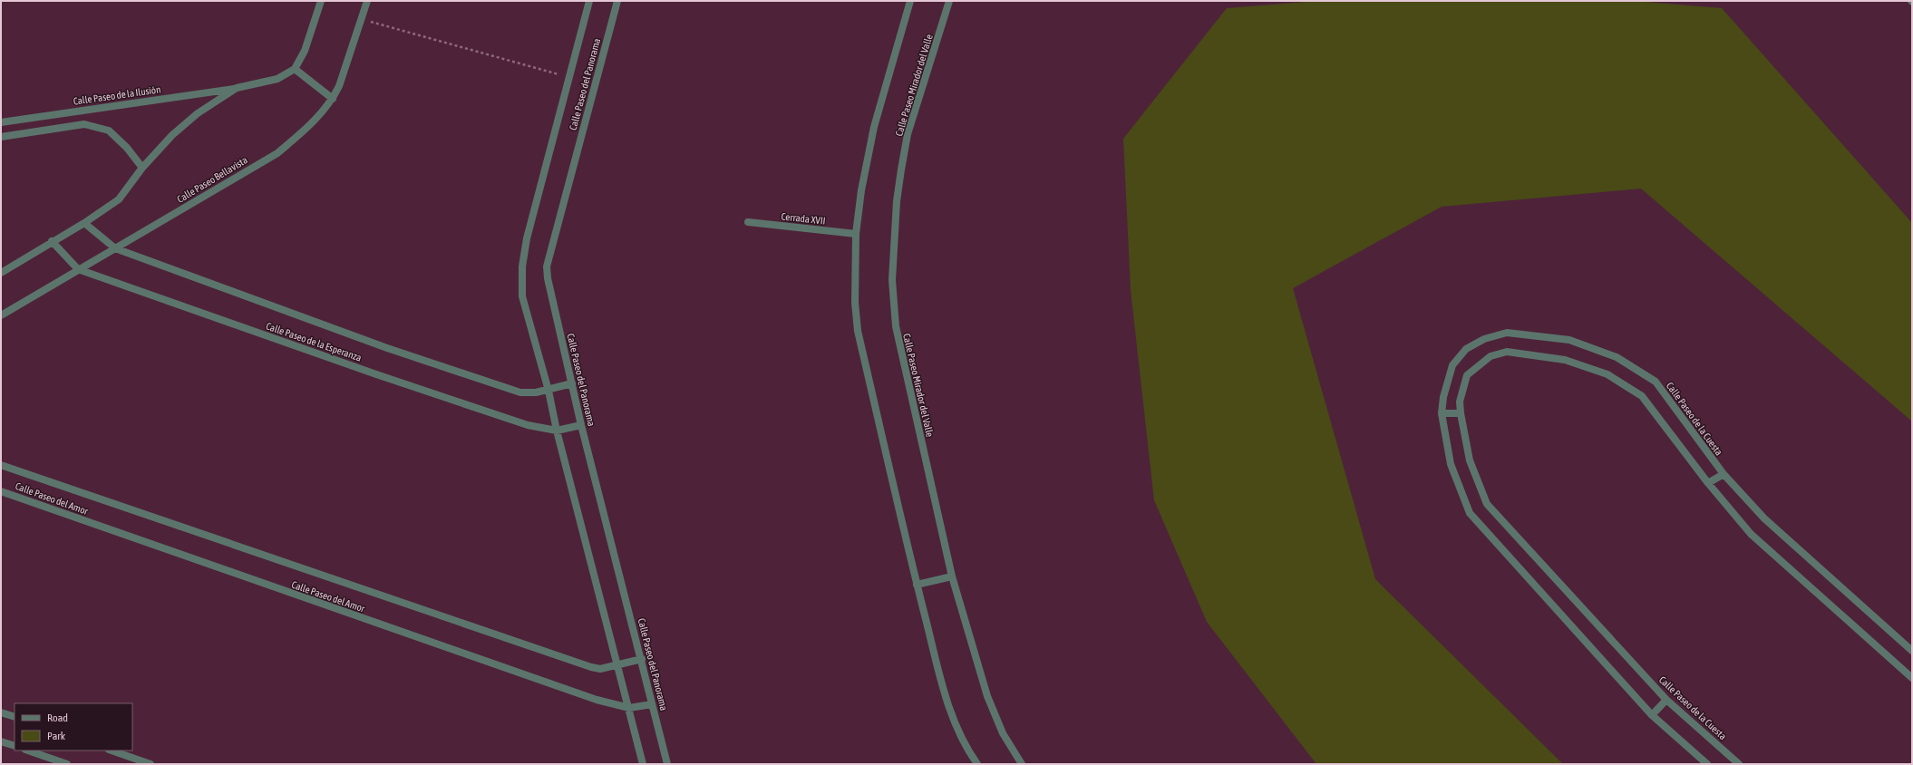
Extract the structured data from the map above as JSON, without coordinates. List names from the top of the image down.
{
  "streets": {
    "street": [
      "Calle Paseo del Panorama",
      "Calle Paseo Mirador del Valle",
      "Calle Paseo de la Ilusión",
      "Calle Paseo Bellavista",
      "Cerrada XVII",
      "Calle Paseo de la Esperanza",
      "Calle Paseo de la Cuesta",
      "Calle Paseo del Amor"
    ]
  },
  "crossings": [
    ["Calle Paseo del Panorama", "Calle Paseo de la Esperanza"],
    ["Calle Paseo del Panorama", "Calle Paseo del Amor"],
    ["Calle Paseo Bellavista", "Calle Paseo de la Esperanza"]
  ],
  "legend": ["Road", "Park"]
}
